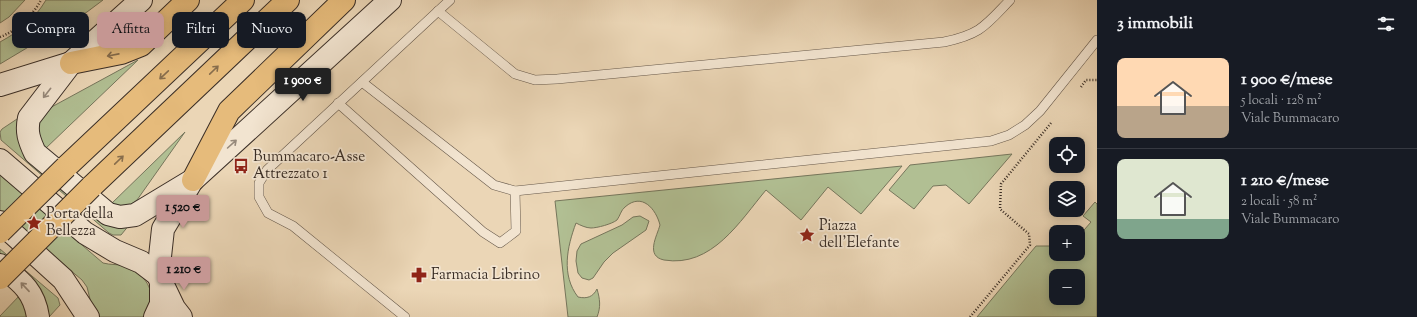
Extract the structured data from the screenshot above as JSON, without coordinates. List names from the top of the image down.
{
  "places": {
    "bus stop": ["Bummacaro-Asse Attrezzato 1"],
    "place": ["Porta della Bellezza", "Piazza dell'Elefante"],
    "pharmacy": ["Farmacia Librino"]
  },
  "page": {
    "heading": "3 immobili",
    "chip": [
      "Compra",
      "Affitta",
      "Filtri",
      "Nuovo"
    ],
    "list": [
      {
        "name": "1 900 €/mese",
        "note": "5 locali · 128 m² · Viale Bummacaro"
      },
      {
        "name": "1 210 €/mese",
        "note": "2 locali · 58 m² · Viale Bummacaro"
      }
    ],
    "price": ["1 900 €", "1 520 €", "1 210 €"],
    "map_buttons": ["+", "−"]
  }
}
